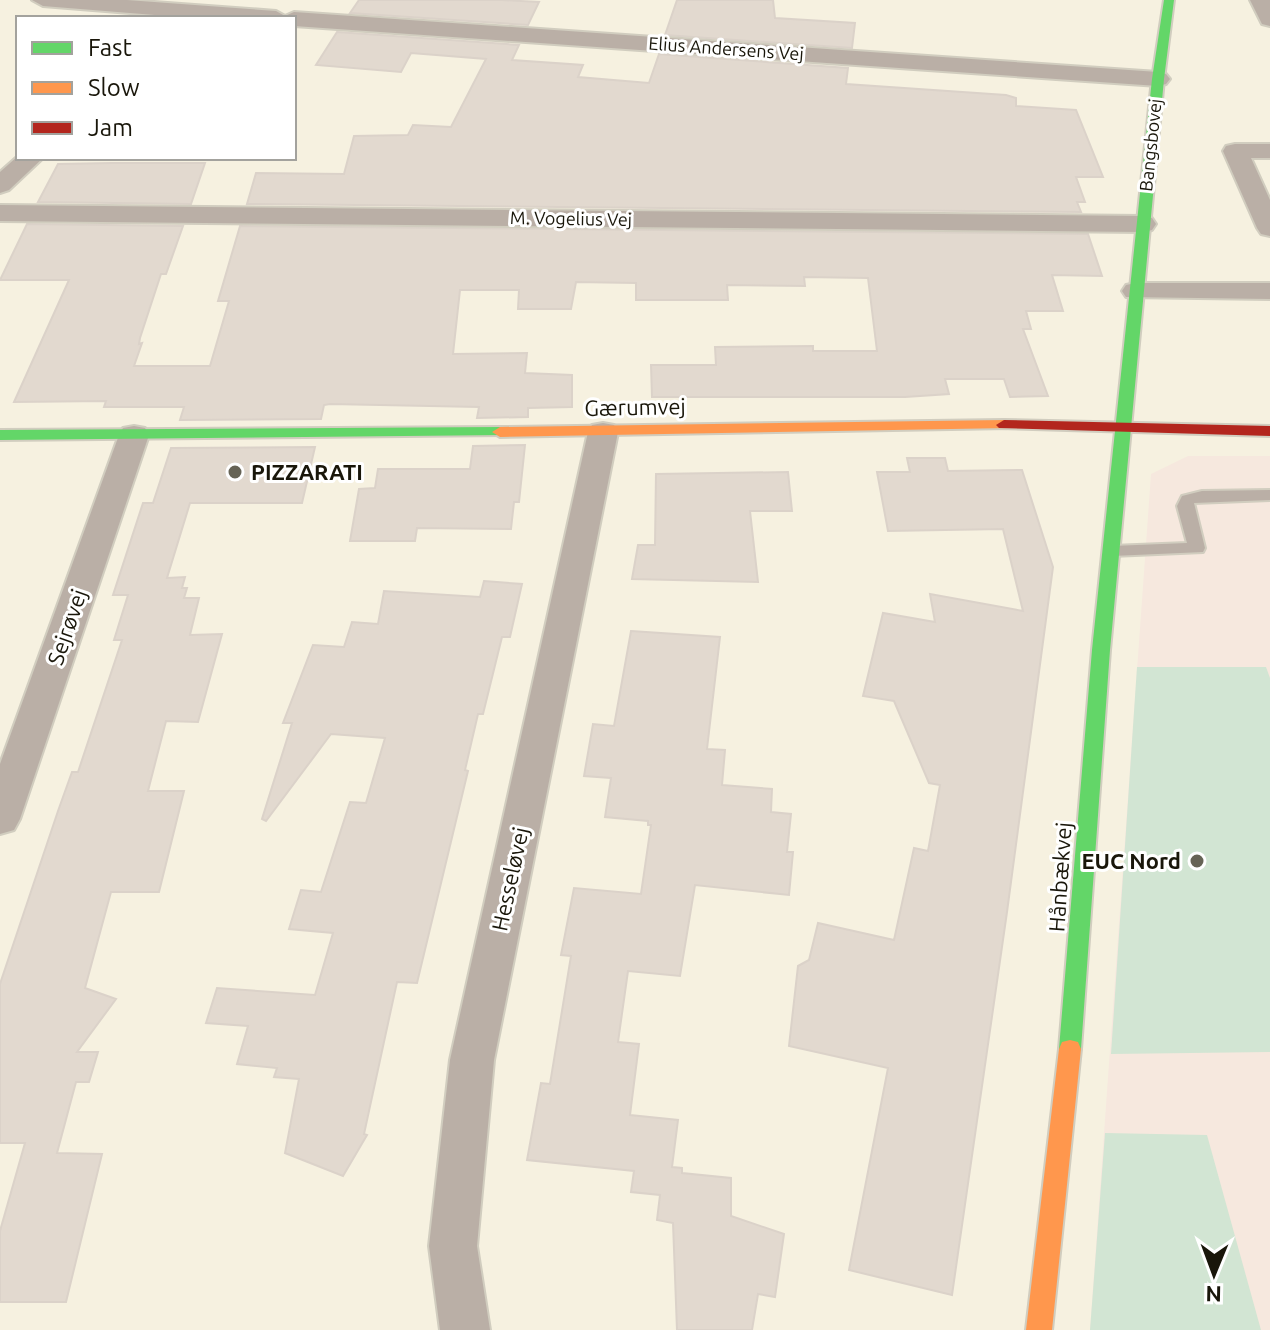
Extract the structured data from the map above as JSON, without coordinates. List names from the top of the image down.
{
  "streets": {
    "street": [
      "Elius Andersens Vej",
      "Bangsbovej",
      "M. Vogelius Vej",
      "Gærumvej",
      "Sejrøvej",
      "Hånbækvej",
      "Hesseløvej"
    ]
  },
  "crossings": [
    ["Elius Andersens Vej", "Bangsbovej"],
    ["Bangsbovej", "M. Vogelius Vej"],
    ["Bangsbovej", "Gærumvej"],
    ["Bangsbovej", "Hånbækvej"],
    ["Gærumvej", "Sejrøvej"],
    ["Gærumvej", "Hånbækvej"],
    ["Gærumvej", "Hesseløvej"]
  ],
  "places": ["PIZZARATI", "EUC Nord"],
  "legend": ["Fast", "Slow", "Jam"],
  "north": "bottom"
}
